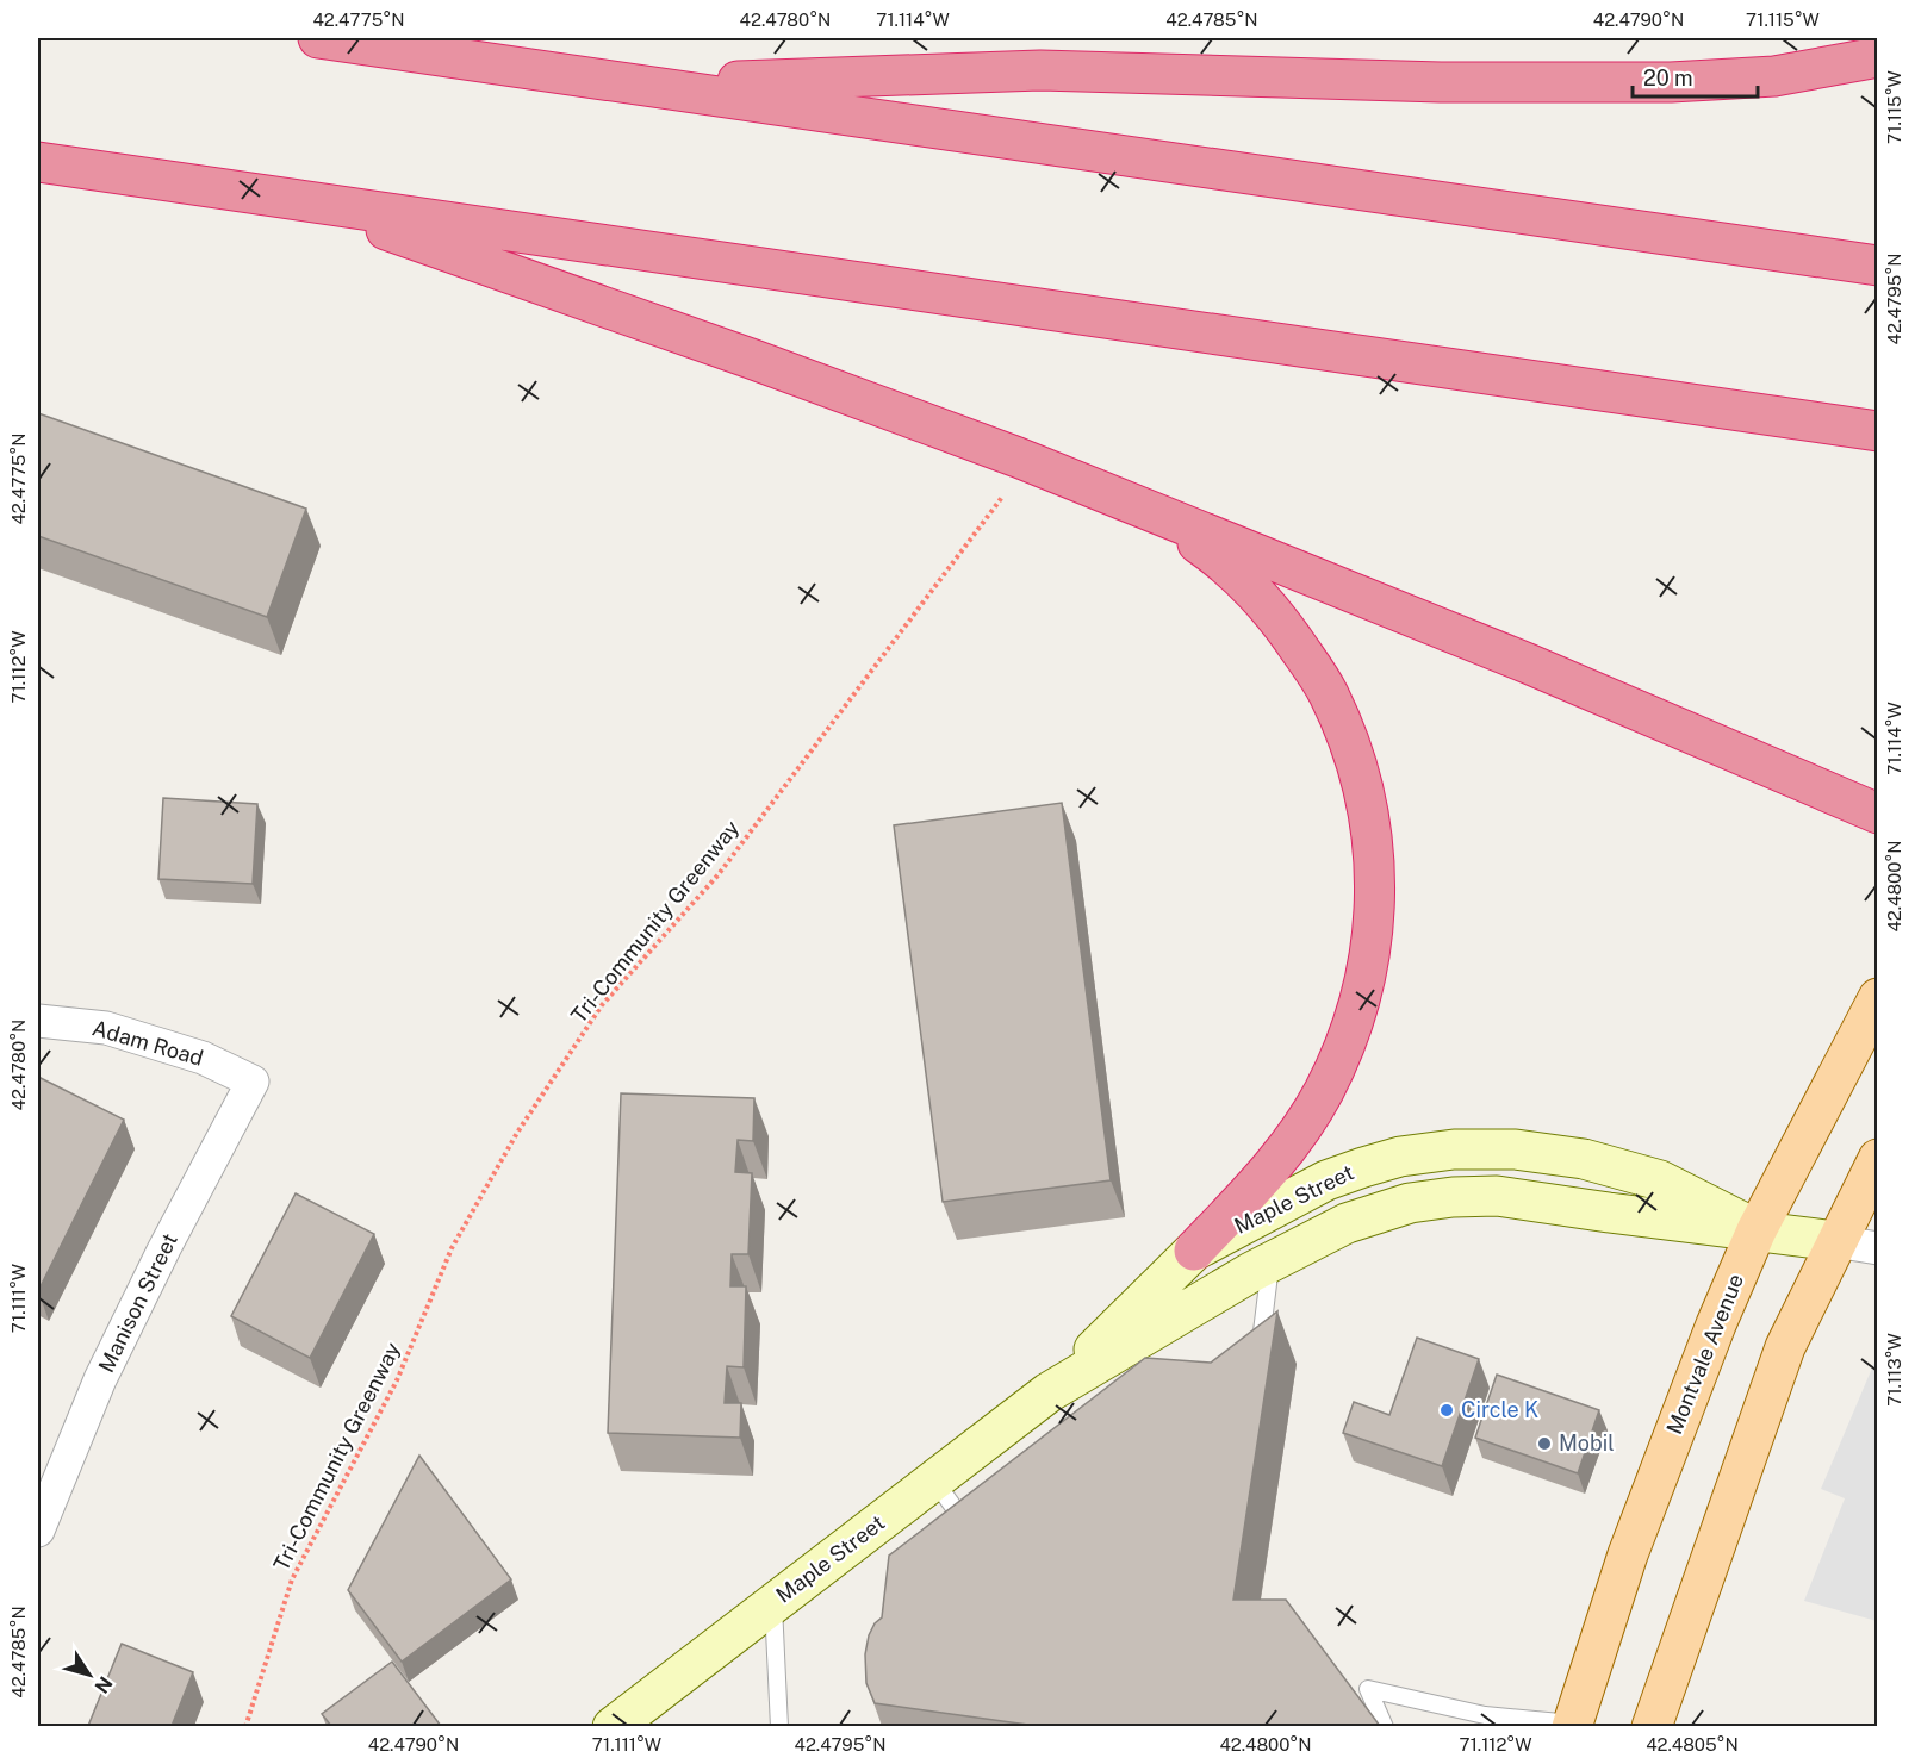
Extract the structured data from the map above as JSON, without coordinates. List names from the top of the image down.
{
  "streets": {
    "main road": ["Montvale Avenue"],
    "street": ["Adam Road", "Maple Street", "Manison Street"],
    "path": ["Tri-Community Greenway"]
  },
  "crossings": [
    ["Adam Road", "Manison Street"],
    ["Maple Street", "Montvale Avenue"]
  ],
  "places": ["Circle K", "Mobil"],
  "scale_bar": "20 m",
  "north": "bottom right",
  "coordinates": [
    "42.4775°N",
    "42.4780°N",
    "71.114°W",
    "42.4785°N",
    "42.4790°N",
    "71.115°W",
    "42.4795°N",
    "71.112°W",
    "42.4800°N",
    "71.111°W",
    "71.113°W",
    "42.4805°N"
  ]
}
